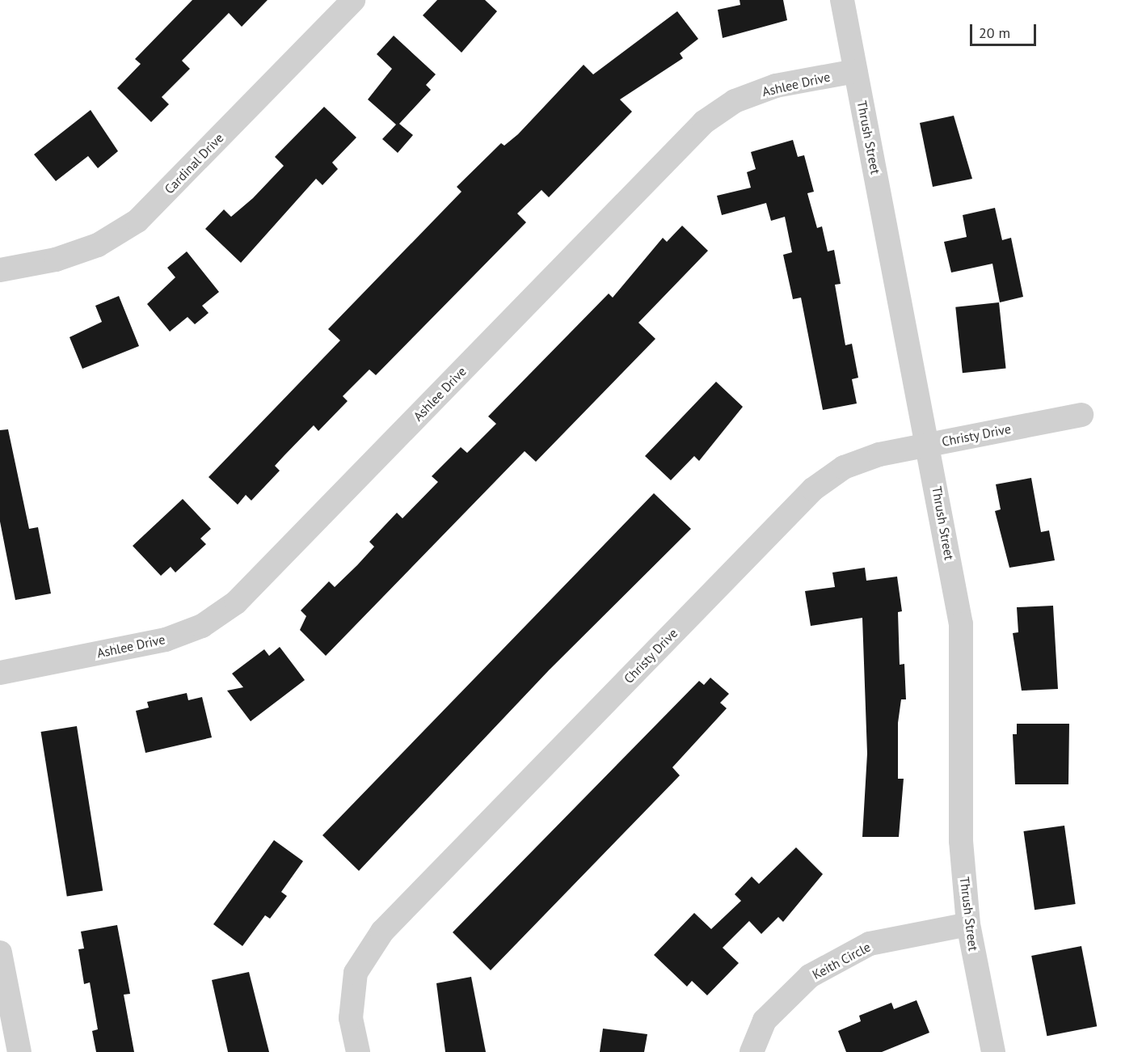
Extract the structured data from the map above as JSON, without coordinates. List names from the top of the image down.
{
  "streets": {
    "street": [
      "Ashlee Drive",
      "Thrush Street",
      "Cardinal Drive",
      "Christy Drive",
      "Keith Circle"
    ]
  },
  "crossings": [
    ["Ashlee Drive", "Thrush Street"],
    ["Thrush Street", "Christy Drive"],
    ["Thrush Street", "Keith Circle"]
  ],
  "scale_bar": "20 m"
}
